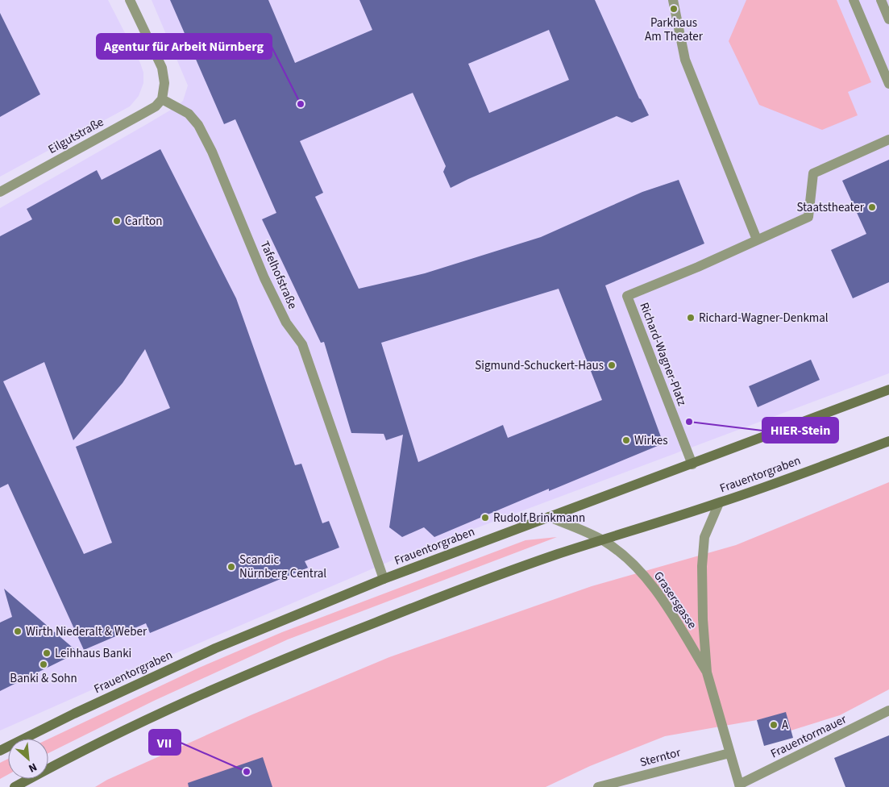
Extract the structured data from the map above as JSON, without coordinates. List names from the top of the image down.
{
  "streets": {
    "main road": ["Frauentorgraben"],
    "street": [
      "Eilgutstraße",
      "Tafelhofstraße",
      "Richard-Wagner-Platz",
      "Grasersgasse",
      "Frauentormauer",
      "Sterntor"
    ]
  },
  "crossings": [
    ["Eilgutstraße", "Tafelhofstraße"],
    ["Tafelhofstraße", "Frauentorgraben"],
    ["Richard-Wagner-Platz", "Frauentorgraben"],
    ["Frauentorgraben", "Grasersgasse"],
    ["Grasersgasse", "Frauentormauer"],
    ["Grasersgasse", "Sterntor"]
  ],
  "places": [
    "Parkhaus Am Theater",
    "Agentur für Arbeit Nürnberg",
    "Staatstheater",
    "Carlton",
    "Richard-Wagner-Denkmal",
    "Sigmund-Schuckert-Haus",
    "HIER-Stein",
    "Wirkes",
    "Rudolf Brinkmann",
    "Scandic Nürnberg Central",
    "Wirth Niederalt & Weber",
    "Leihhaus Banki",
    "Banki & Sohn",
    "A",
    "VII"
  ],
  "north": "bottom right"
}
